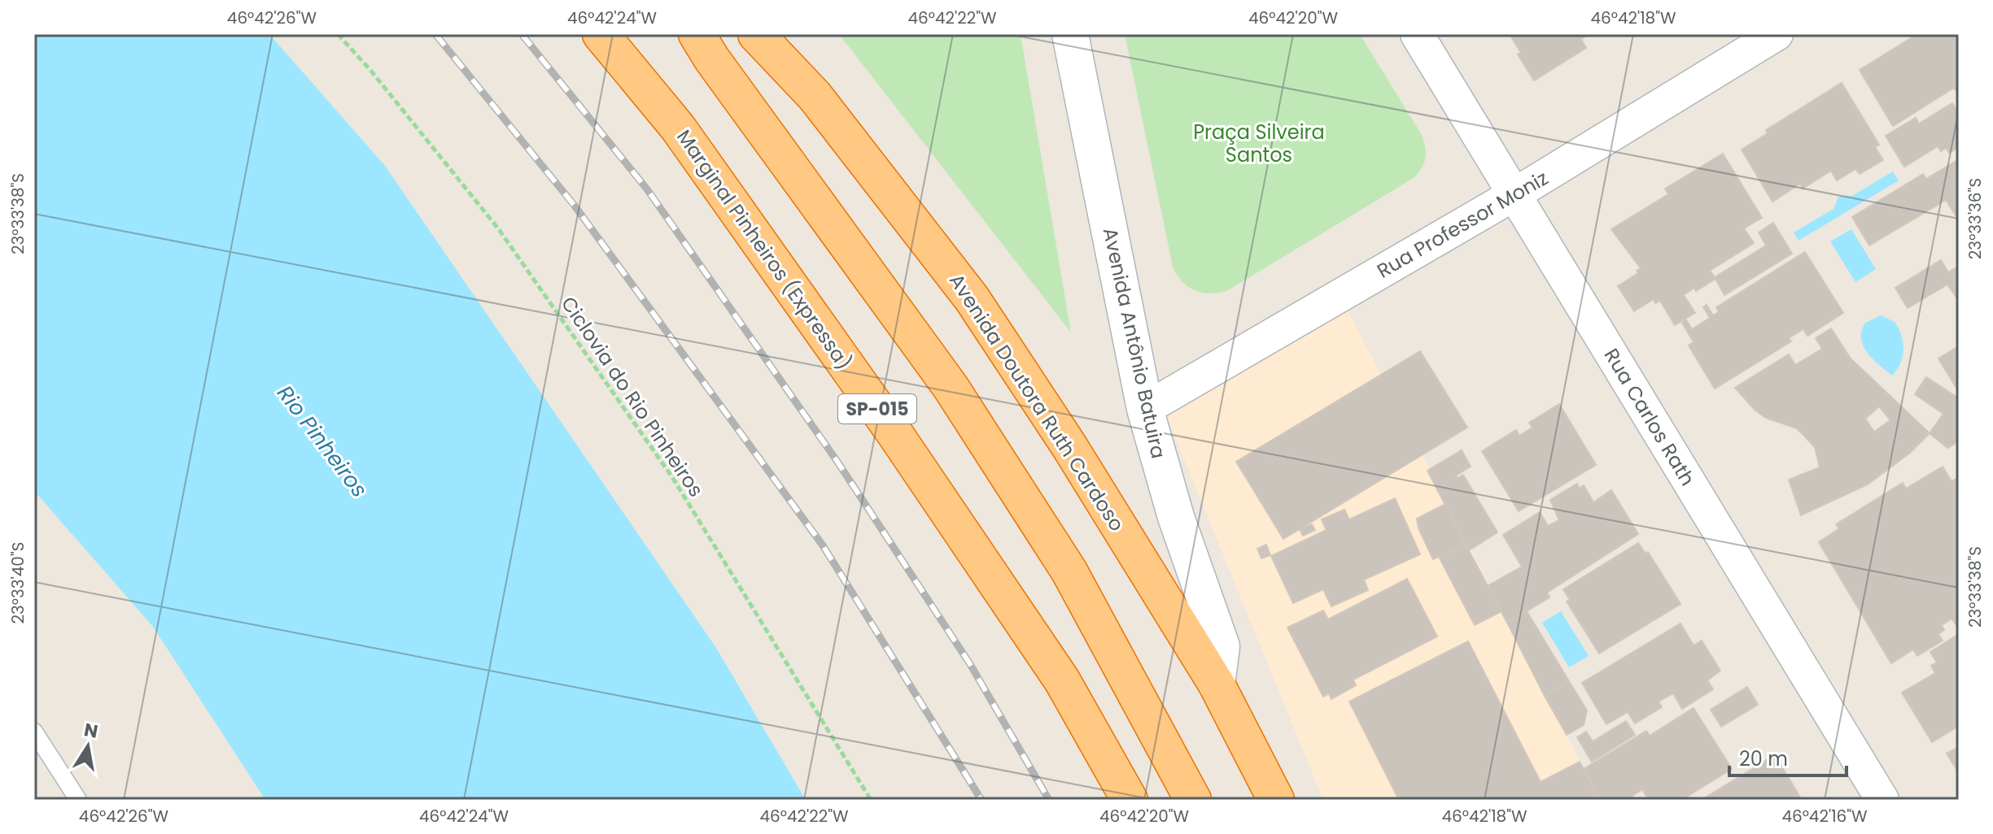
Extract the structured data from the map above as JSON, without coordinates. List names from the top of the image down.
{
  "streets": {
    "highway": ["Marginal Pinheiros (Expressa)", "Avenida Doutora Ruth Cardoso", "SP-015"],
    "street": ["Rua Professor Moniz", "Avenida Antônio Batuira", "Rua Carlos Rath"],
    "path": ["Ciclovia do Rio Pinheiros"]
  },
  "crossings": [
    ["Rua Professor Moniz", "Avenida Antônio Batuira"],
    ["Rua Professor Moniz", "Rua Carlos Rath"],
    ["Avenida Antônio Batuira", "Avenida Doutora Ruth Cardoso"]
  ],
  "water": ["Rio Pinheiros"],
  "parks": ["Praça Silveira Santos"],
  "scale_bar": "20 m",
  "north": "top",
  "coordinates": [
    "46°42'26\"W",
    "46°42'24\"W",
    "46°42'22\"W",
    "46°42'20\"W",
    "46°42'18\"W",
    "23°33'38\"S",
    "23°33'36\"S",
    "23°33'40\"S",
    "46°42'16\"W"
  ]
}
